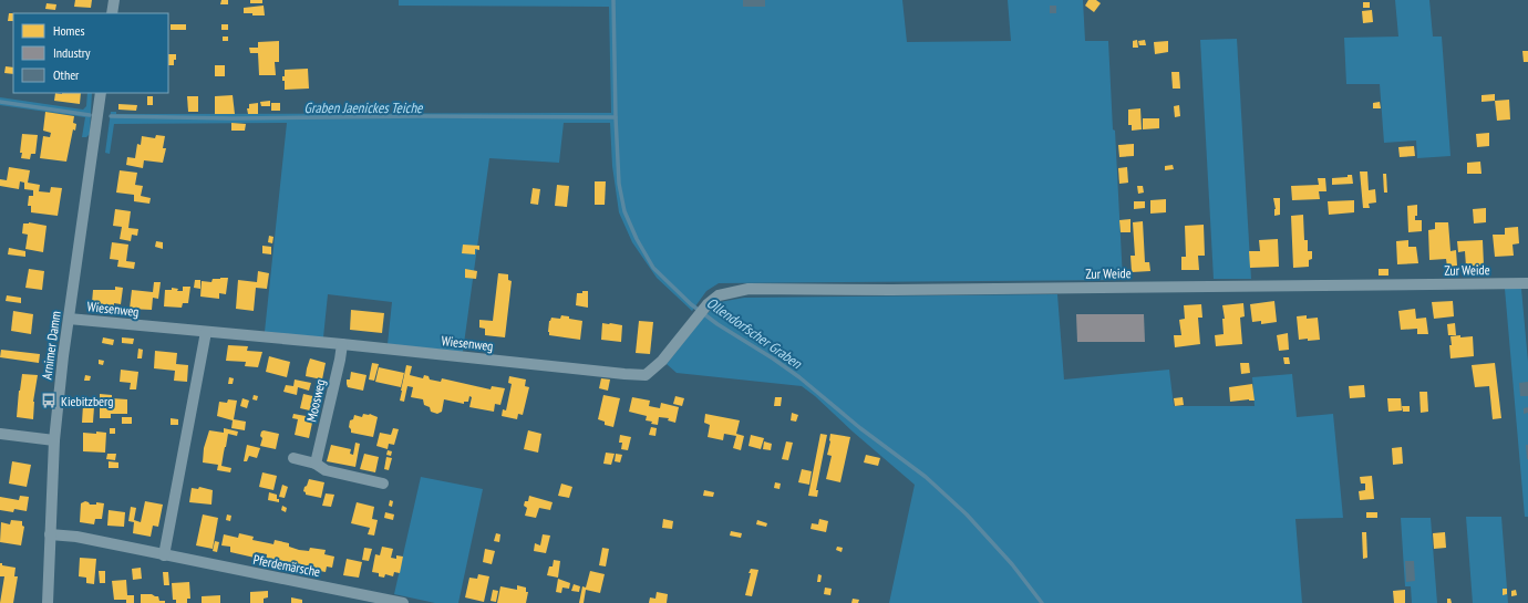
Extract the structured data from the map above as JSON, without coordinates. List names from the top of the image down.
{
  "streets": {
    "street": [
      "Zur Weide",
      "Wiesenweg",
      "Arnimer Damm",
      "Moosweg",
      "Pferdemärsche"
    ]
  },
  "crossings": [
    ["Zur Weide", "Wiesenweg"],
    ["Wiesenweg", "Arnimer Damm"],
    ["Wiesenweg", "Moosweg"],
    ["Arnimer Damm", "Pferdemärsche"]
  ],
  "water": ["Graben Jaenickes Teiche", "Ollendorfscher Graben"],
  "places": {
    "bus stop": ["Kiebitzberg"]
  },
  "legend": ["Homes", "Industry", "Other"]
}
